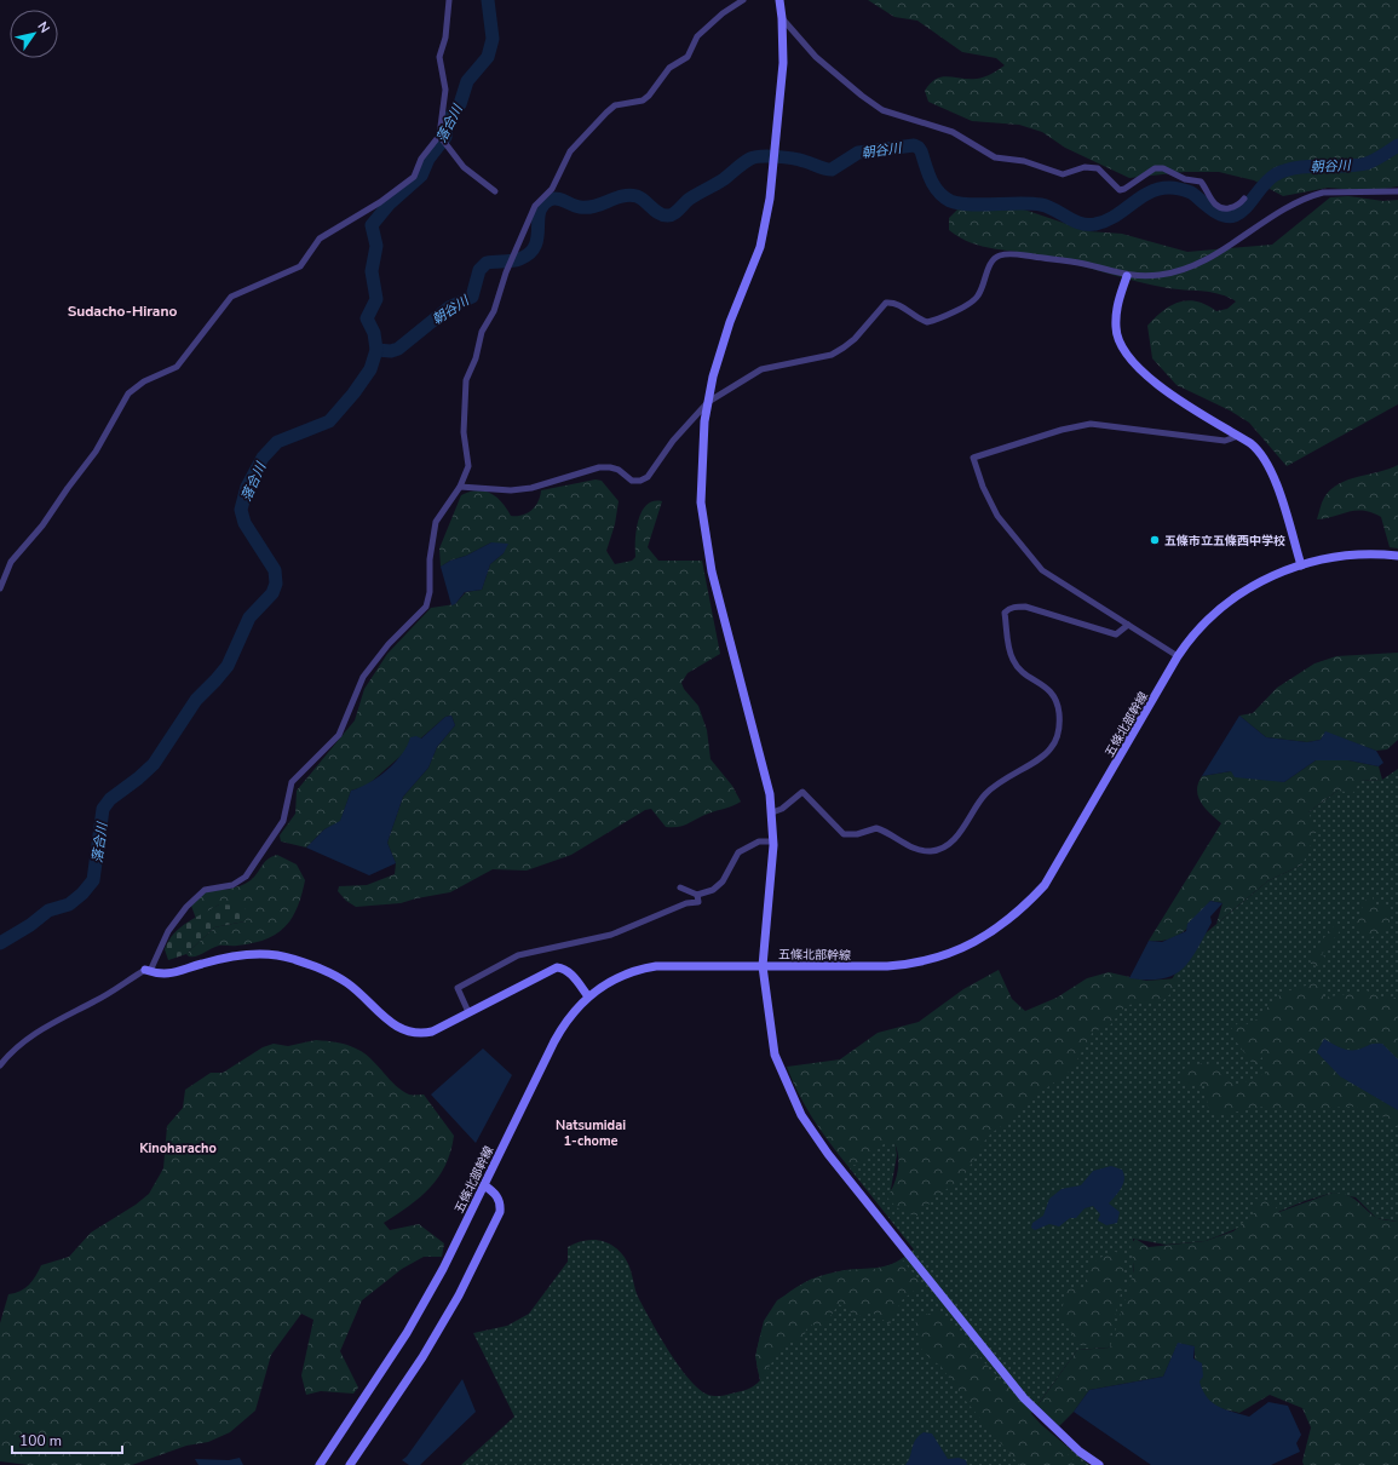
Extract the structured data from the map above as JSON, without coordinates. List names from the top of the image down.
{
  "streets": {
    "street": ["五條北部幹線"]
  },
  "districts": ["Sudacho-Hirano", "Natsumidai 1-chome", "Kinoharacho"],
  "water": ["落合川", "朝谷川"],
  "places": ["五條市立五條西中学校"],
  "scale_bar": "100 m",
  "north": "top right"
}
